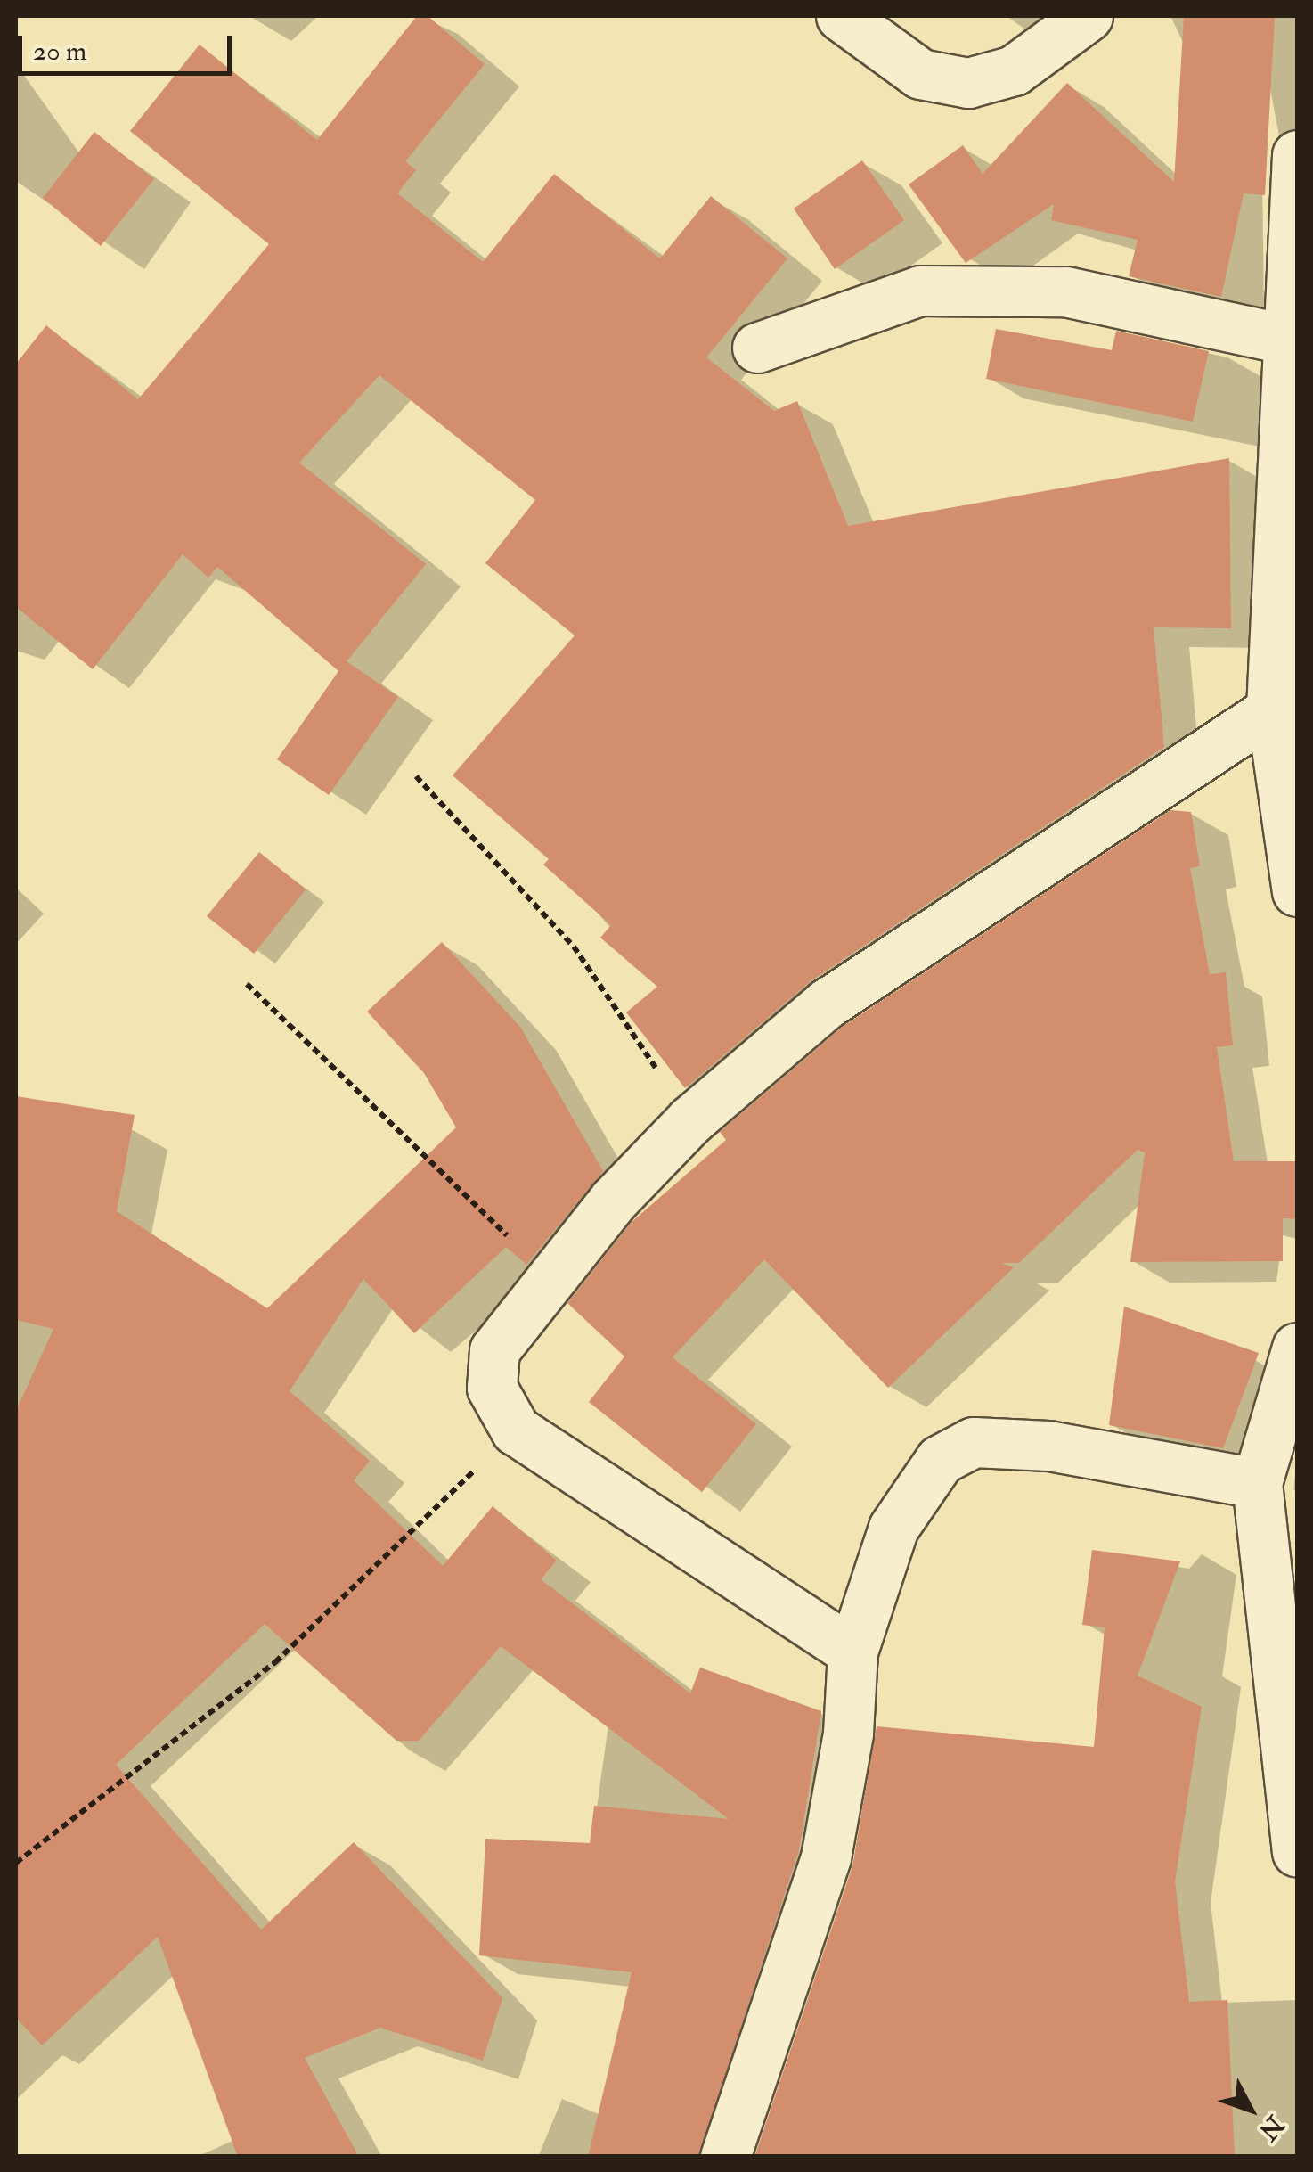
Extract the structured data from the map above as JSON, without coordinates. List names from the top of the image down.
{
  "scale_bar": "20 m",
  "north": "bottom right"
}
